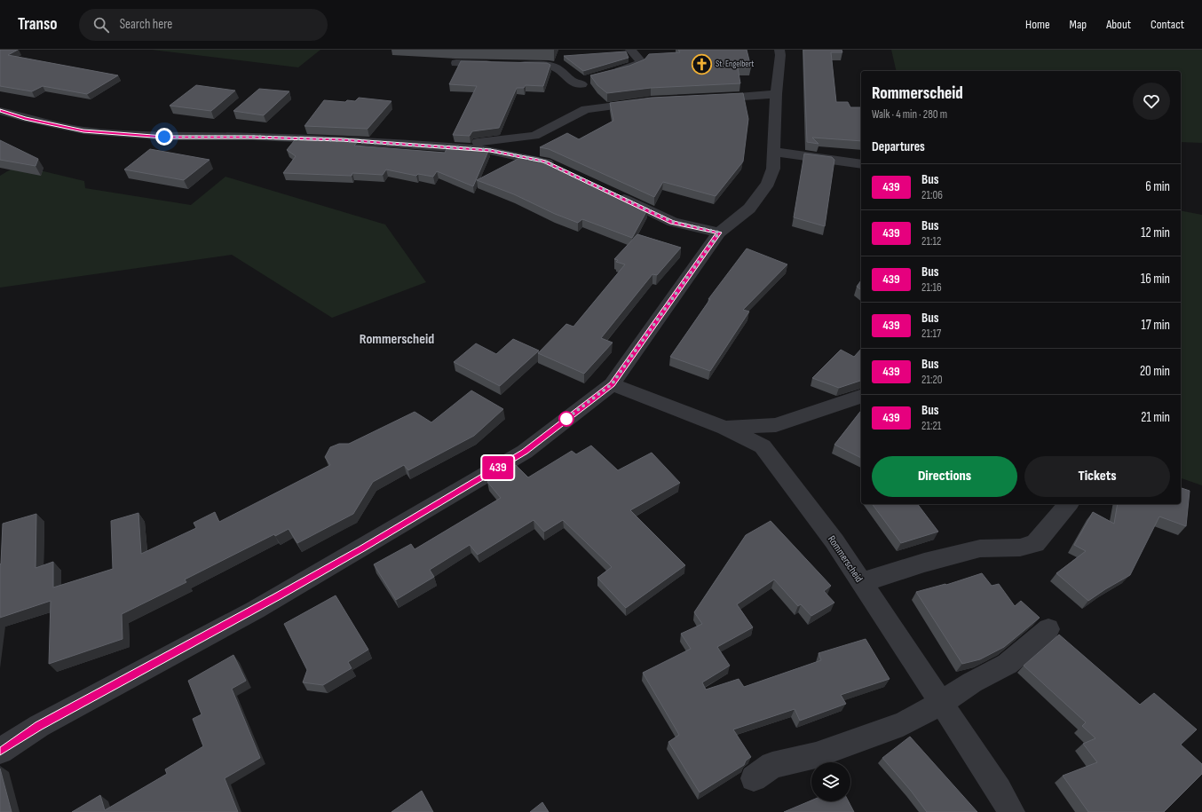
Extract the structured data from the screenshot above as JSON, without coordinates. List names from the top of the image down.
{
  "streets": {
    "street": ["Rommerscheid"]
  },
  "districts": ["Rommerscheid"],
  "places": {
    "church": ["St. Engelbert"]
  },
  "lines": ["bus line 439"],
  "page": {
    "header": "Transo",
    "search": "Search here",
    "nav": [
      "Home",
      "Map",
      "About",
      "Contact"
    ],
    "on_map": "439",
    "heading": [
      ["Rommerscheid", "Walk · 4 min · 280 m"],
      "Departures"
    ],
    "list": [
      {
        "mark": "439",
        "name": "Bus",
        "note": "21:06",
        "value": "6 min"
      },
      {
        "mark": "439",
        "name": "Bus",
        "note": "21:12",
        "value": "12 min"
      },
      {
        "mark": "439",
        "name": "Bus",
        "note": "21:16",
        "value": "16 min"
      },
      {
        "mark": "439",
        "name": "Bus",
        "note": "21:17",
        "value": "17 min"
      },
      {
        "mark": "439",
        "name": "Bus",
        "note": "21:20",
        "value": "20 min"
      },
      {
        "mark": "439",
        "name": "Bus",
        "note": "21:21",
        "value": "21 min"
      }
    ],
    "buttons": ["Directions", "Tickets"]
  }
}
